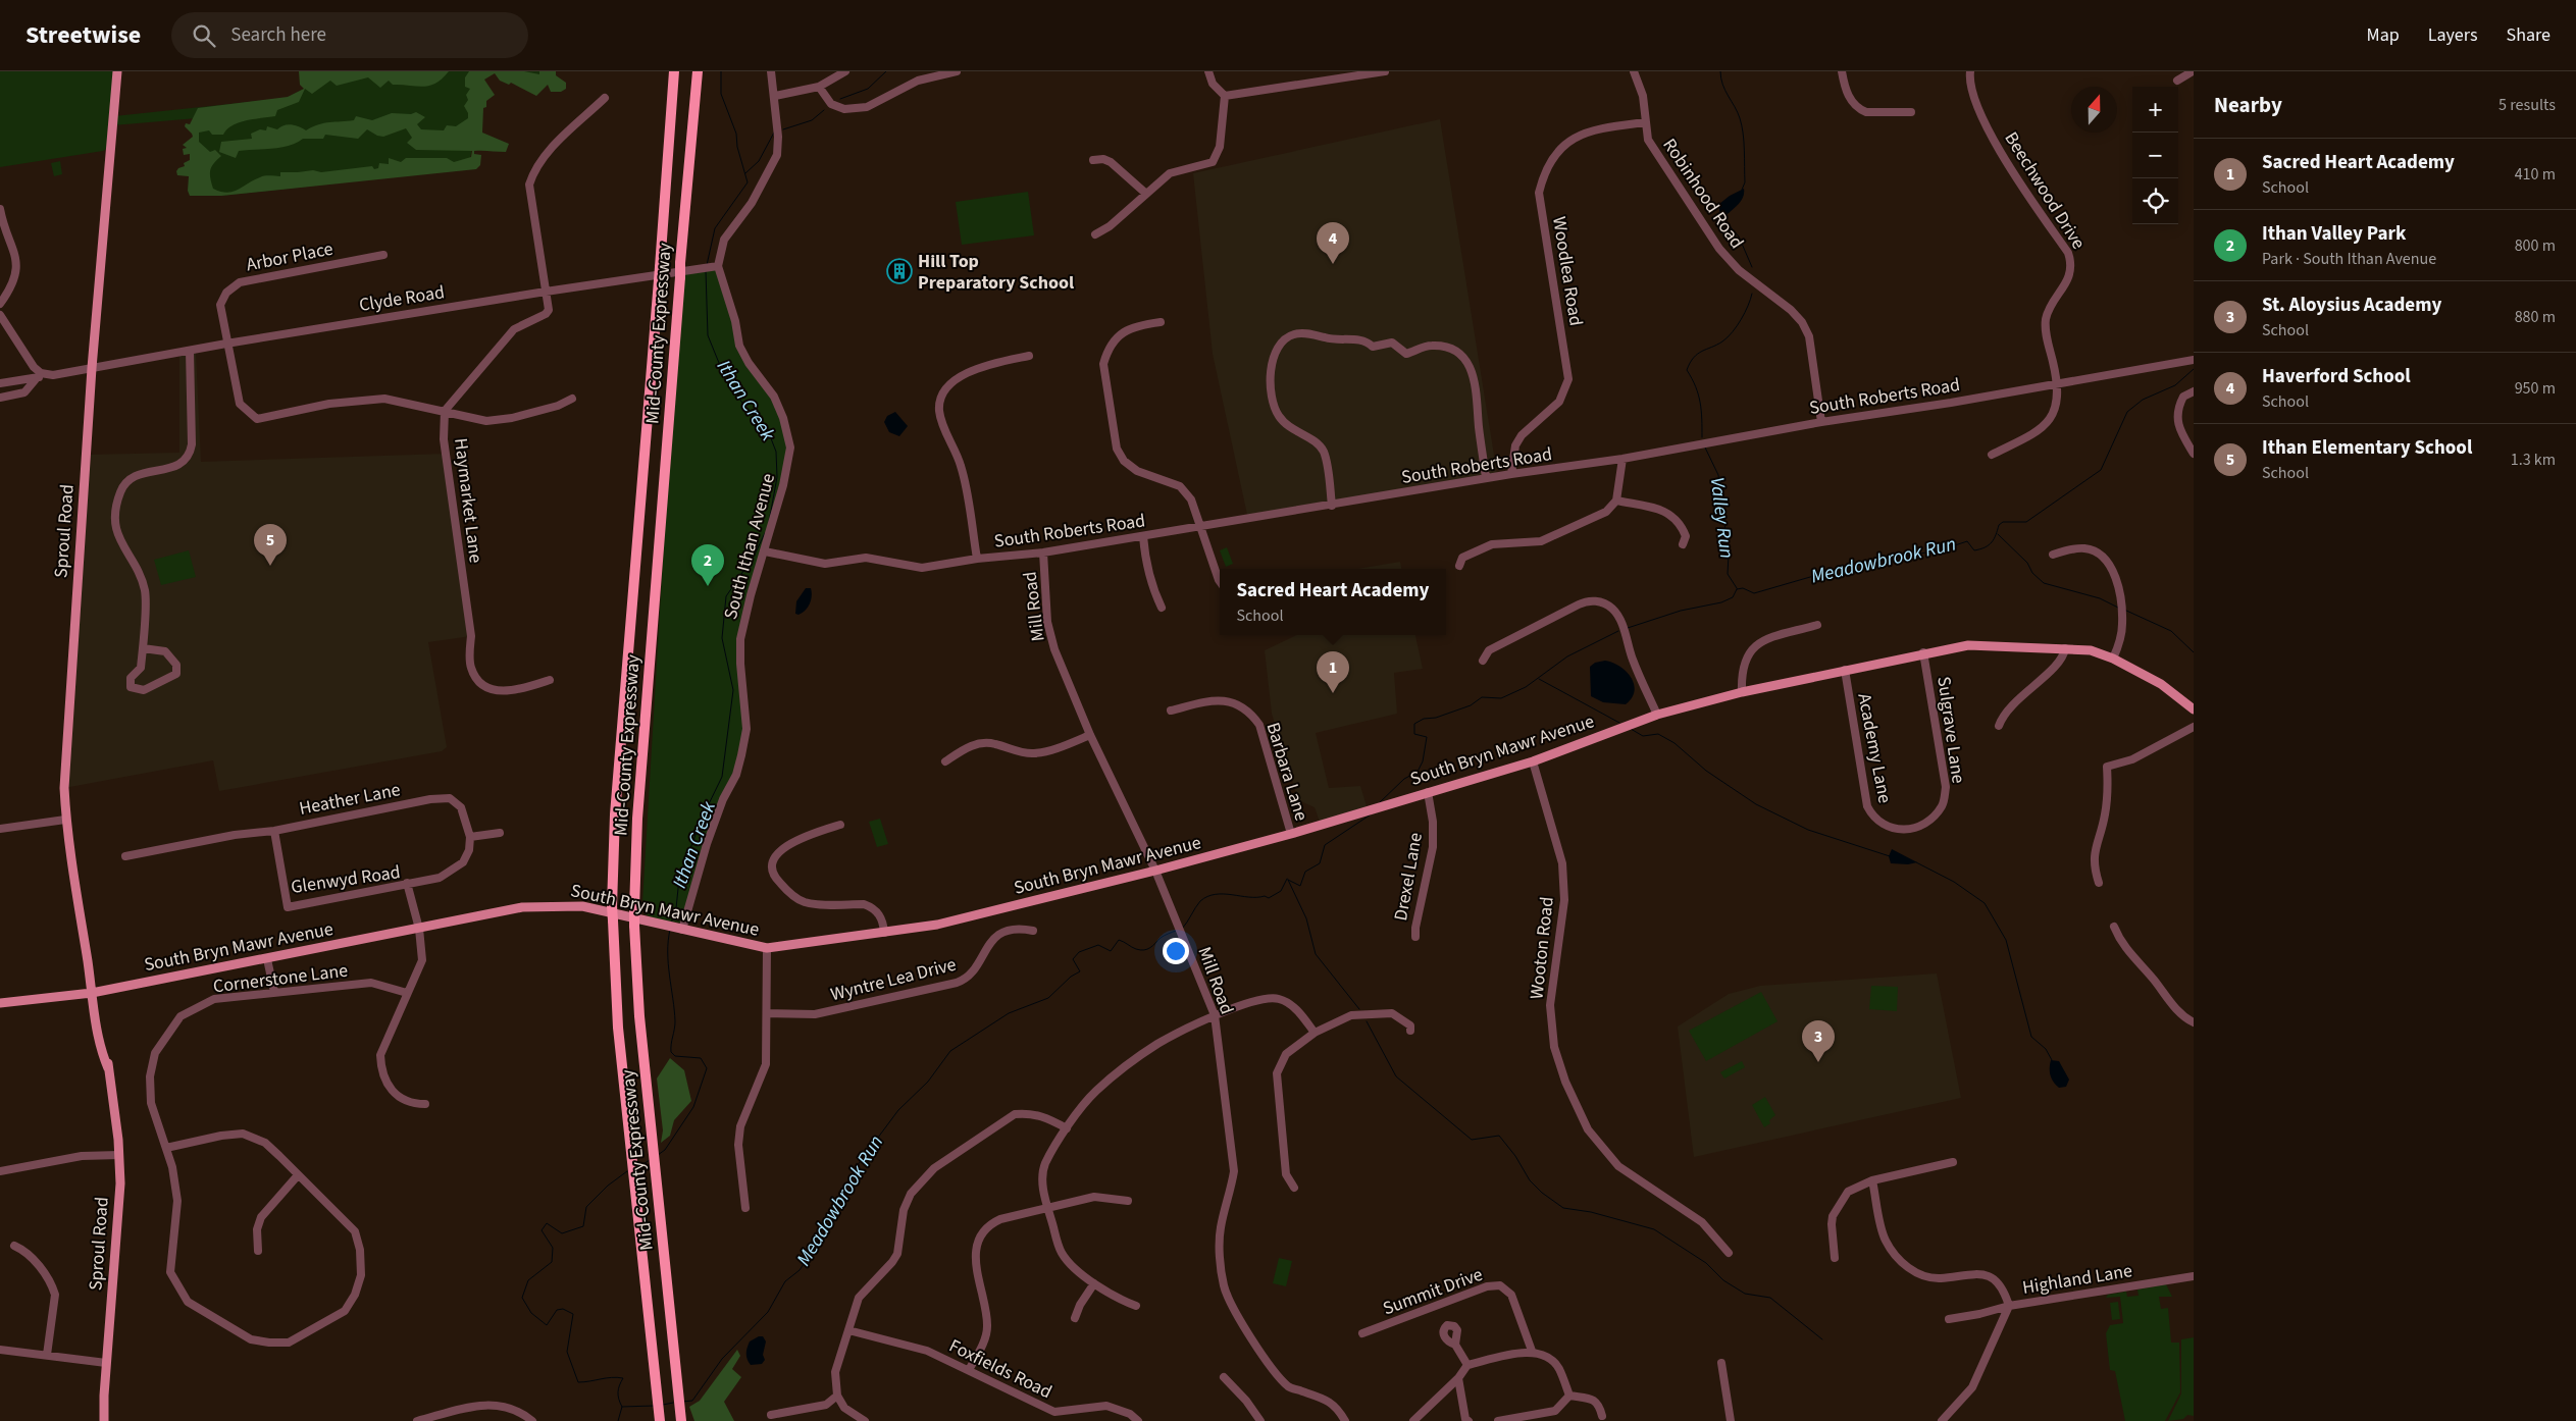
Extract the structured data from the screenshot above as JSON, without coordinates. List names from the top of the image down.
{
  "streets": {
    "highway": ["Mid-County Expressway"],
    "main road": ["Sproul Road", "South Bryn Mawr Avenue"],
    "street": [
      "Beechwood Drive",
      "Robinhood Road",
      "Arbor Place",
      "Woodlea Road",
      "Clyde Road",
      "South Roberts Road",
      "Haymarket Lane",
      "South Ithan Avenue",
      "Mill Road",
      "Sulgrave Lane",
      "Academy Lane",
      "Barbara Lane",
      "Heather Lane",
      "Drexel Lane",
      "Glenwyd Road",
      "Wooton Road",
      "Cornerstone Lane",
      "Wyntre Lea Drive",
      "Highland Lane",
      "Summit Drive",
      "Foxfields Road"
    ]
  },
  "crossings": [
    ["Beechwood Drive", "South Roberts Road"],
    ["Robinhood Road", "Woodlea Road"],
    ["Robinhood Road", "South Roberts Road"],
    ["Arbor Place", "Clyde Road"],
    ["Arbor Place", "Haymarket Lane"],
    ["Woodlea Road", "South Roberts Road"],
    ["Clyde Road", "Sproul Road"],
    ["Clyde Road", "South Ithan Avenue"],
    ["South Roberts Road", "South Ithan Avenue"],
    ["South Roberts Road", "Mill Road"],
    ["Sproul Road", "South Bryn Mawr Avenue"],
    ["South Ithan Avenue", "South Bryn Mawr Avenue"],
    ["Mill Road", "South Bryn Mawr Avenue"],
    ["Sulgrave Lane", "Academy Lane"],
    ["Sulgrave Lane", "South Bryn Mawr Avenue"],
    ["Academy Lane", "South Bryn Mawr Avenue"],
    ["South Bryn Mawr Avenue", "Barbara Lane"],
    ["South Bryn Mawr Avenue", "Drexel Lane"],
    ["South Bryn Mawr Avenue", "Glenwyd Road"],
    ["South Bryn Mawr Avenue", "Wooton Road"],
    ["Heather Lane", "Glenwyd Road"],
    ["Glenwyd Road", "Cornerstone Lane"]
  ],
  "water": ["Ithan Creek", "Valley Run", "Meadowbrook Run"],
  "places": {
    "building": ["Hill Top Preparatory School"]
  },
  "north": "top",
  "page": {
    "header": "Streetwise",
    "search": "Search here",
    "nav": ["Map", "Layers", "Share"],
    "heading": ["Nearby", "5 results"],
    "map_buttons": ["+", "−"],
    "list": [
      {
        "mark": "1",
        "name": "Sacred Heart Academy",
        "note": "School",
        "value": "410 m"
      },
      {
        "mark": "2",
        "name": "Ithan Valley Park",
        "note": "Park · South Ithan Avenue",
        "value": "800 m"
      },
      {
        "mark": "3",
        "name": "St. Aloysius Academy",
        "note": "School",
        "value": "880 m"
      },
      {
        "mark": "4",
        "name": "Haverford School",
        "note": "School",
        "value": "950 m"
      },
      {
        "mark": "5",
        "name": "Ithan Elementary School",
        "note": "School",
        "value": "1.3 km"
      }
    ],
    "pins": [
      "4",
      "5",
      "2",
      "1",
      "3"
    ],
    "popup": ["Sacred Heart Academy", "School"]
  }
}
